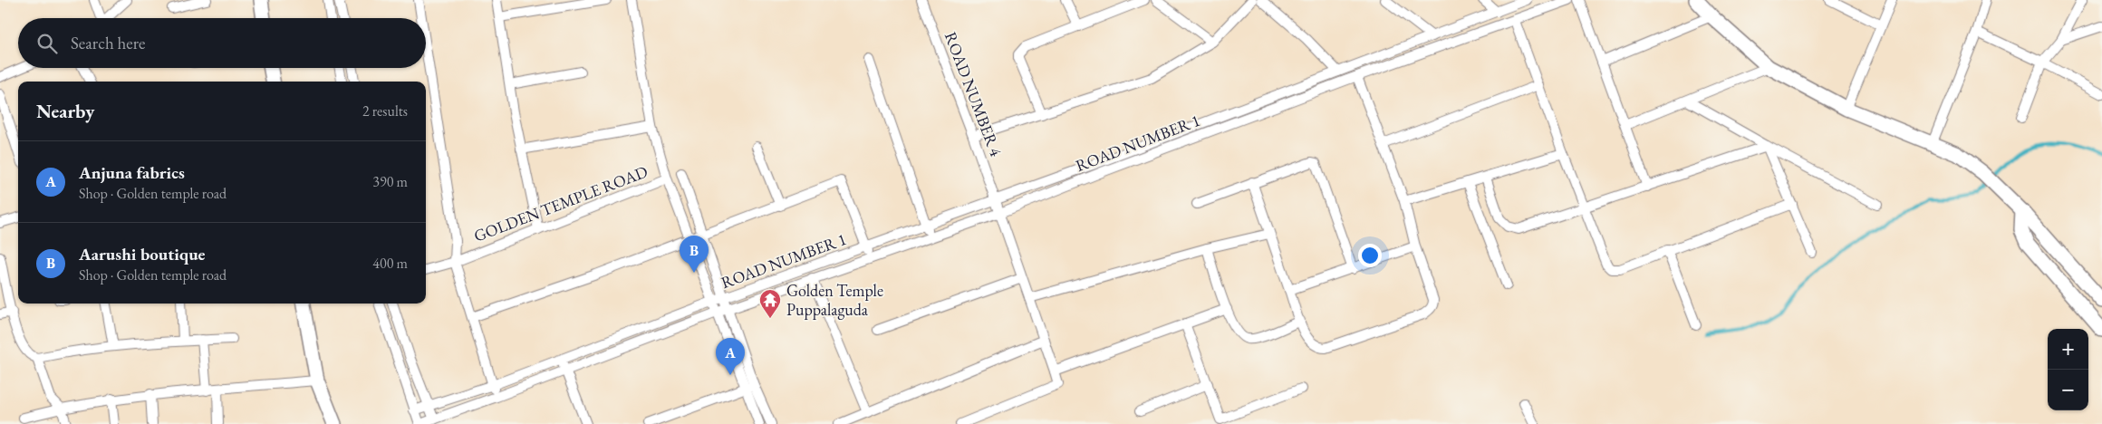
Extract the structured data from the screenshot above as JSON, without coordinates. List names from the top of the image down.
{
  "streets": {
    "street": ["ROAD NUMBER 4", "ROAD NUMBER 1", "GOLDEN TEMPLE ROAD"]
  },
  "crossings": [
    ["ROAD NUMBER 4", "ROAD NUMBER 1"],
    ["ROAD NUMBER 1", "GOLDEN TEMPLE ROAD"]
  ],
  "places": {
    "temple": ["Golden Temple Puppalaguda"]
  },
  "page": {
    "search": "Search here",
    "heading": ["Nearby", "2 results"],
    "list": [
      {
        "mark": "A",
        "name": "Anjuna fabrics",
        "note": "Shop · Golden temple road",
        "value": "390 m"
      },
      {
        "mark": "B",
        "name": "Aarushi boutique",
        "note": "Shop · Golden temple road",
        "value": "400 m"
      }
    ],
    "pins": ["B", "A"],
    "map_buttons": ["+", "−"]
  }
}
